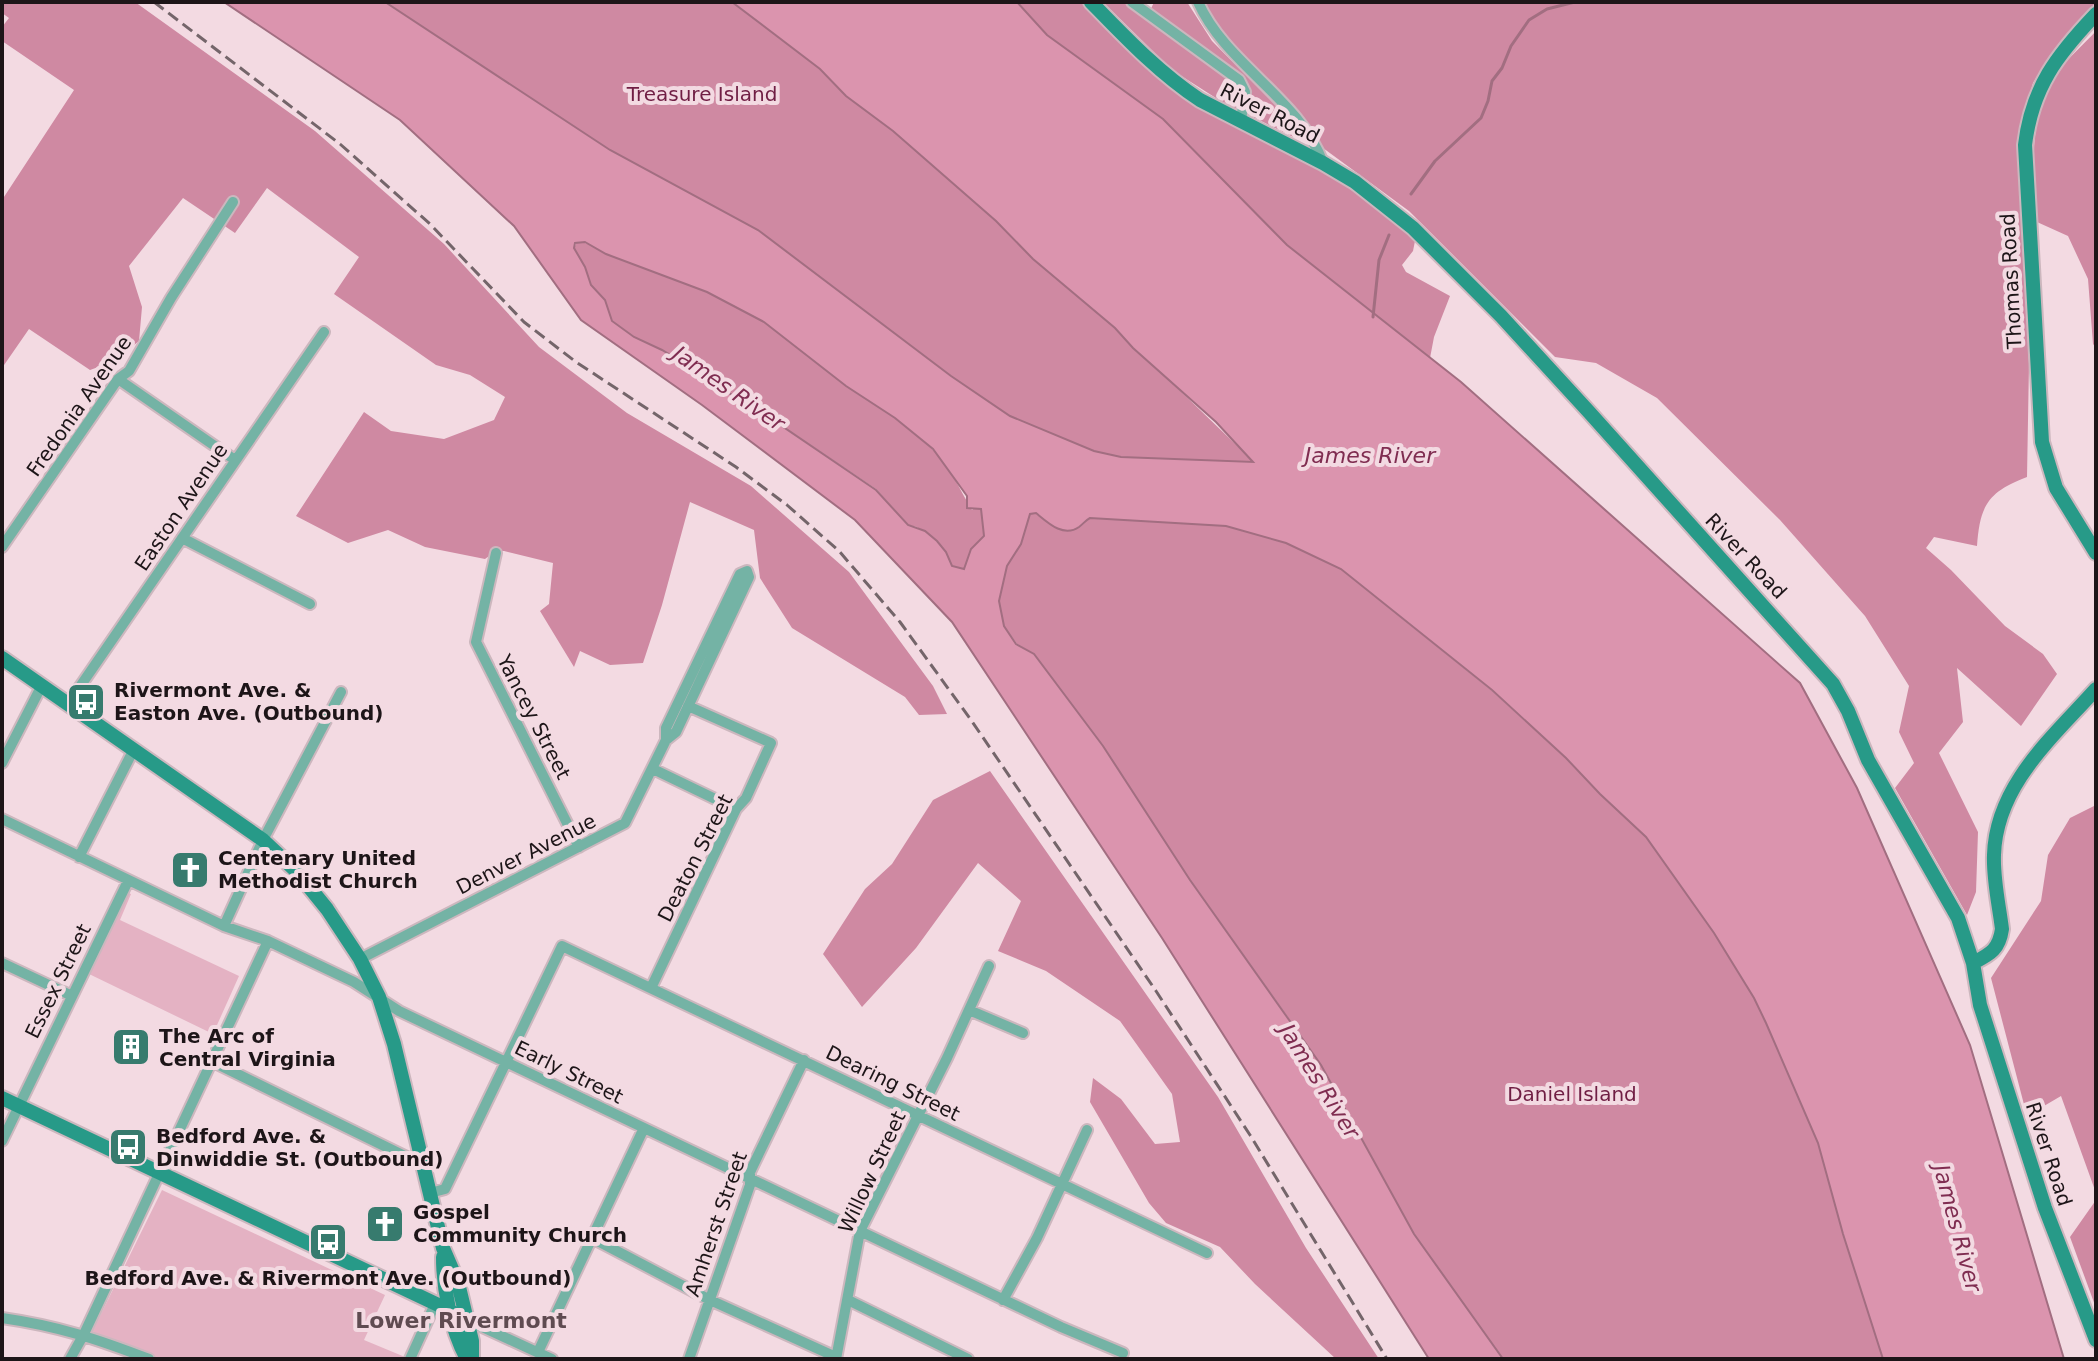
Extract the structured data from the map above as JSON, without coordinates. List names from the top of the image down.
{
  "streets": {
    "street": [
      "River Road",
      "Thomas Road",
      "Fredonia Avenue",
      "Easton Avenue",
      "Yancey Street",
      "Denver Avenue",
      "Deaton Street",
      "Essex Street",
      "Early Street",
      "Dearing Street",
      "Willow Street",
      "Amherst Street"
    ]
  },
  "crossings": [
    ["Yancey Street", "Denver Avenue"],
    ["Denver Avenue", "Deaton Street"],
    ["Deaton Street", "Dearing Street"],
    ["Essex Street", "Early Street"],
    ["Early Street", "Dearing Street"],
    ["Early Street", "Willow Street"],
    ["Early Street", "Amherst Street"],
    ["Dearing Street", "Willow Street"],
    ["Dearing Street", "Amherst Street"]
  ],
  "districts": ["Lower Rivermont"],
  "water": ["James River"],
  "parks": ["Treasure Island", "Daniel Island"],
  "places": {
    "bus stop": ["Rivermont Ave. & Easton Ave. (Outbound)", "Bedford Ave. & Dinwiddie St. (Outbound)", "Bedford Ave. & Rivermont Ave. (Outbound)"],
    "church": ["Centenary United Methodist Church", "Gospel Community Church"],
    "building": ["The Arc of Central Virginia"]
  }
}
